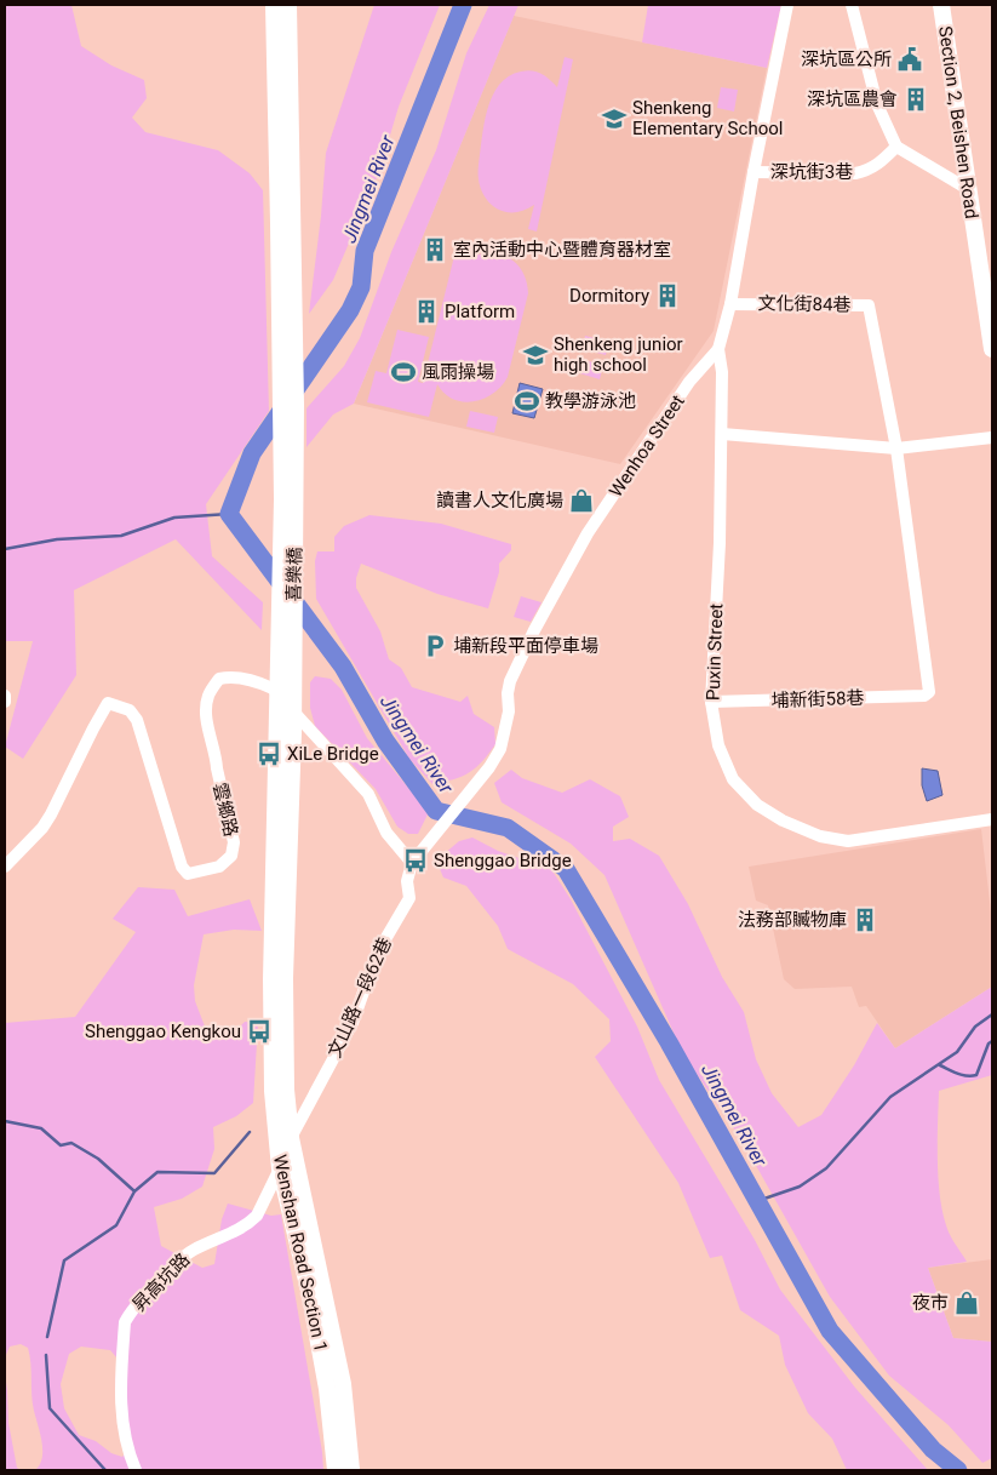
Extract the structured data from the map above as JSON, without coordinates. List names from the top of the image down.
{
  "streets": {
    "main road": ["Section 2, Beishen Road", "喜樂橋", "Wenshan Road Section 1"],
    "street": [
      "深坑街3巷",
      "文化街84巷",
      "Wenhoa Street",
      "Puxin Street",
      "埔新街58巷",
      "雲鄉路",
      "文山路一段62巷",
      "昇高坑路"
    ]
  },
  "crossings": [
    ["深坑街3巷", "Wenhoa Street"],
    ["文化街84巷", "Wenhoa Street"],
    ["文化街84巷", "埔新街58巷"],
    ["Wenhoa Street", "Puxin Street"],
    ["Wenhoa Street", "雲鄉路"],
    ["Wenhoa Street", "文山路一段62巷"],
    ["喜樂橋", "Wenshan Road Section 1"],
    ["Puxin Street", "埔新街58巷"],
    ["雲鄉路", "文山路一段62巷"],
    ["文山路一段62巷", "Wenshan Road Section 1"],
    ["文山路一段62巷", "昇高坑路"],
    ["Wenshan Road Section 1", "昇高坑路"]
  ],
  "water": ["Jingmei River"],
  "places": {
    "public building": ["深坑區公所"],
    "building": [
      "深坑區農會",
      "室內活動中心暨體育器材室",
      "Dormitory",
      "Platform",
      "法務部贓物庫"
    ],
    "school or university": ["Shenkeng Elementary School", "Shenkeng junior high school"],
    "sports": ["風雨操場", "教學游泳池"],
    "shop": ["讀書人文化廣場", "夜市"],
    "parking": ["埔新段平面停車場"],
    "bus stop": ["XiLe Bridge", "Shenggao Bridge", "Shenggao Kengkou"]
  }
}
